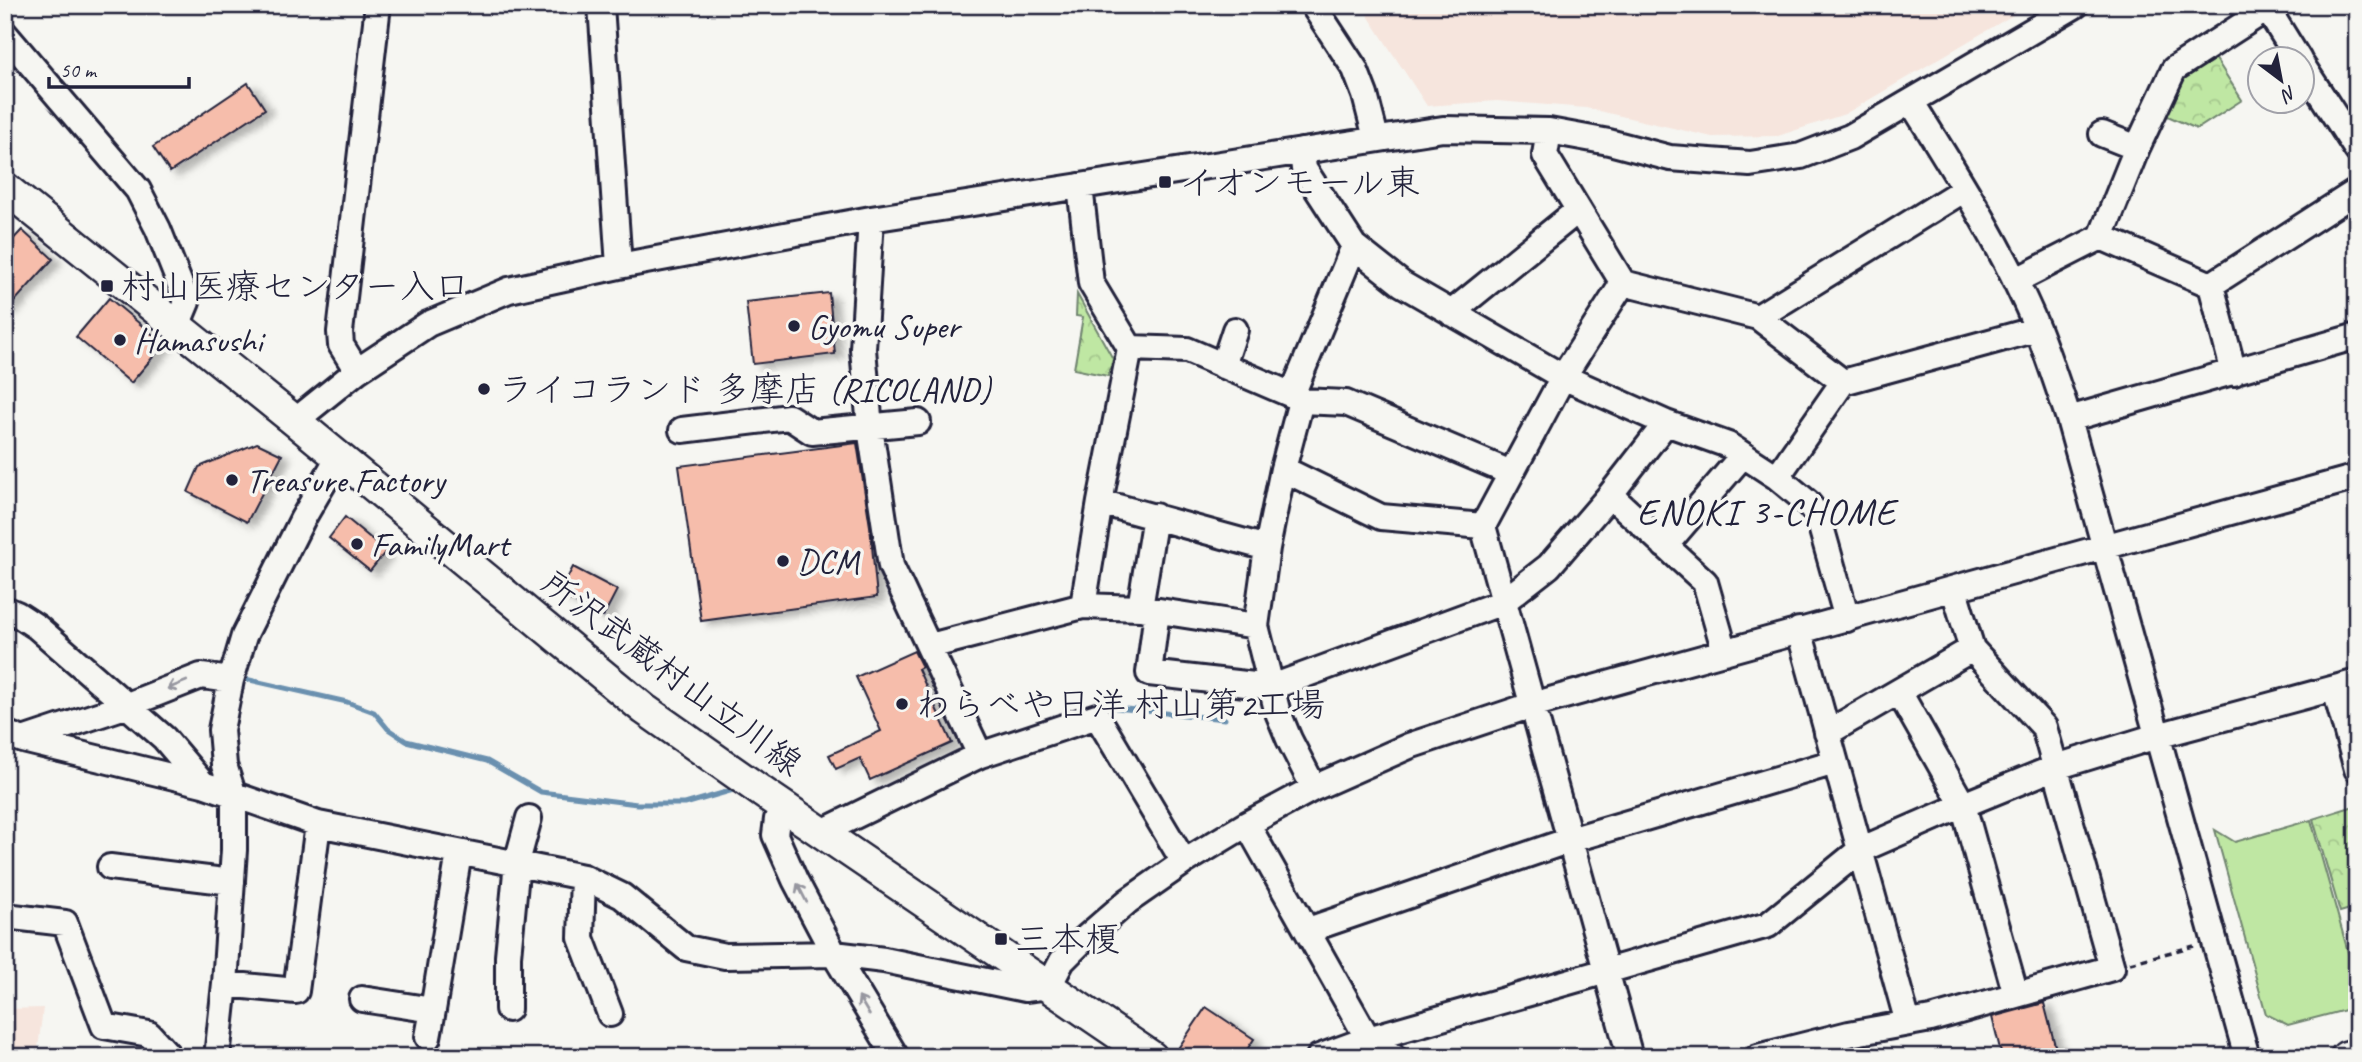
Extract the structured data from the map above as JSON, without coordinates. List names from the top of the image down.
{
  "streets": {
    "main road": ["所沢武蔵村山立川線"]
  },
  "districts": ["ENOKI 3-CHOME"],
  "places": {
    "transit": ["イオンモール東", "村山医療センター入口", "三本榎"],
    "other": [
      "Gyomu Super",
      "Hamasushi",
      "ライコランド 多摩店 (RICOLAND)",
      "Treasure Factory",
      "FamilyMart",
      "DCM",
      "わらべや日洋 村山第2工場"
    ]
  },
  "scale_bar": "50 m",
  "north": "bottom right"
}
